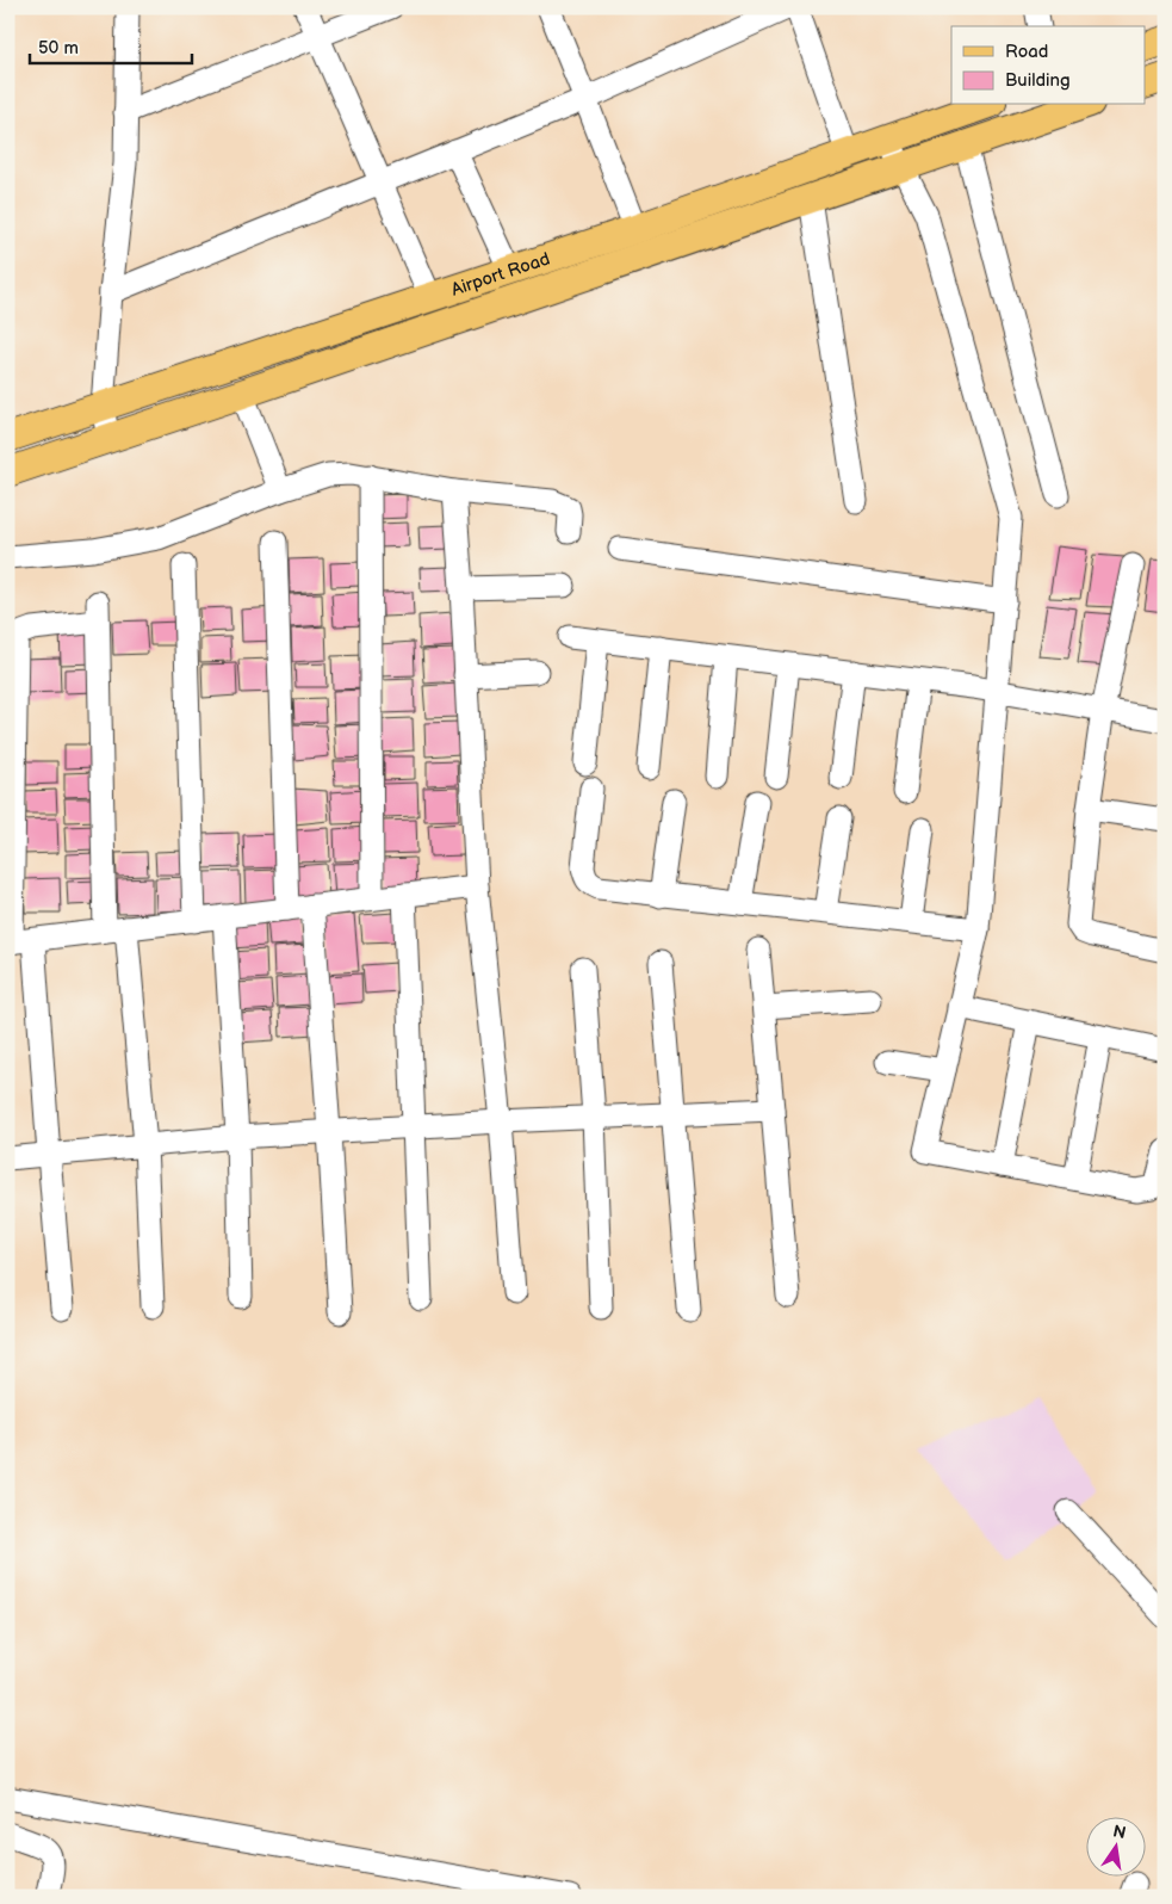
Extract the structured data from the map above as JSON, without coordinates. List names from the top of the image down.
{
  "streets": {
    "main road": ["Airport Road"]
  },
  "legend": ["Road", "Building"],
  "scale_bar": "50 m",
  "north": "top"
}
